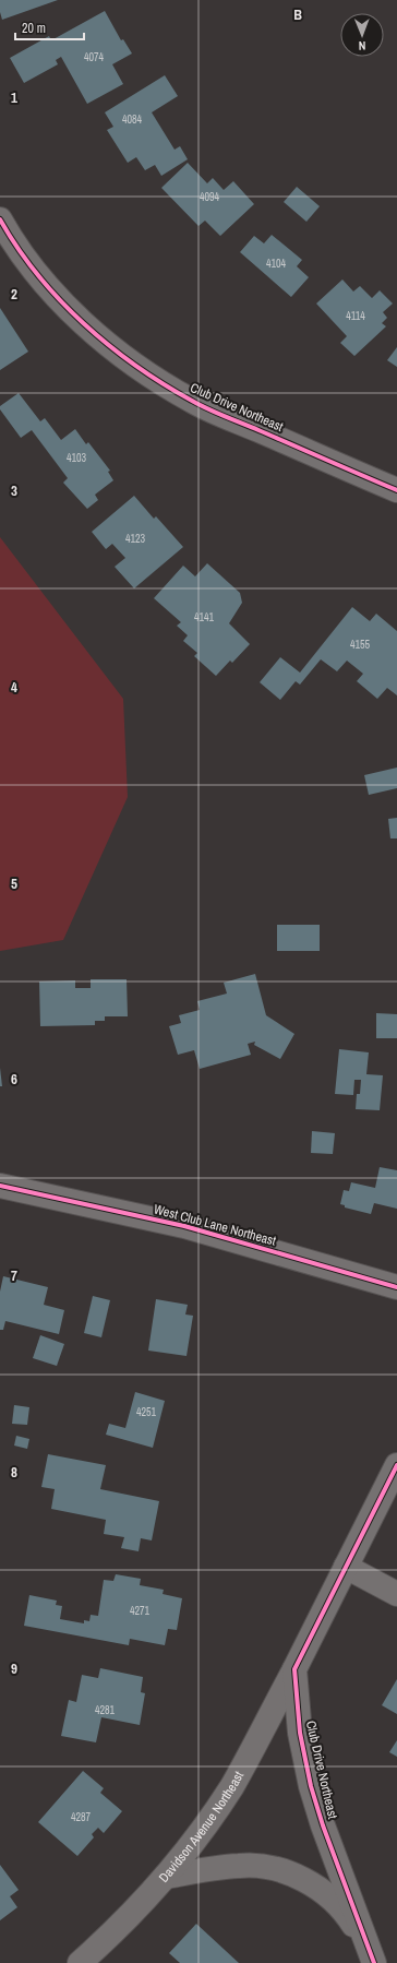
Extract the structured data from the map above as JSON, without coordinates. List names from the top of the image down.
{
  "streets": {
    "street": ["Club Drive Northeast", "West Club Lane Northeast", "Davidson Avenue Northeast"]
  },
  "crossings": [
    ["Club Drive Northeast", "Davidson Avenue Northeast"]
  ],
  "house_numbers": [
    "4074",
    "4084",
    "4094",
    "4104",
    "4114",
    "4103",
    "4123",
    "4141",
    "4155",
    "4251",
    "4271",
    "4281",
    "4287"
  ],
  "scale_bar": "20 m",
  "north": "bottom",
  "grid": {
    "columns": ["B"],
    "rows": [
      "1",
      "2",
      "3",
      "4",
      "5",
      "6",
      "7",
      "8",
      "9"
    ]
  }
}
